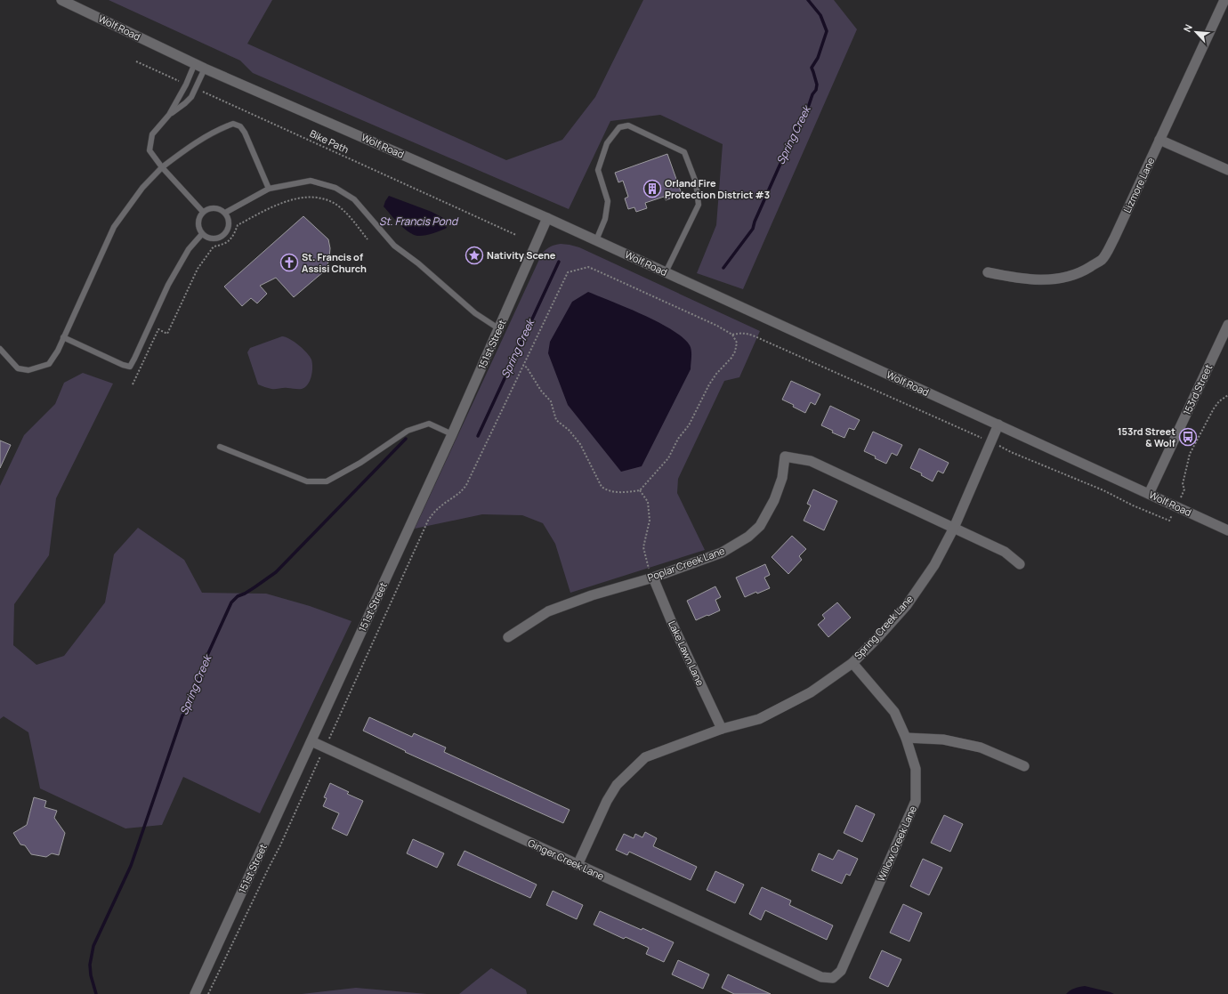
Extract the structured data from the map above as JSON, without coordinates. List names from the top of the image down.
{
  "streets": {
    "street": [
      "Wolf Road",
      "Lizmore Lane",
      "151st Street",
      "153rd Street",
      "Poplar Creek Lane",
      "Spring Creek Lane",
      "Lake Lawn Lane",
      "Willow Creek Lane",
      "Ginger Creek Lane"
    ],
    "path": ["Bike Path"]
  },
  "crossings": [
    ["Wolf Road", "151st Street"],
    ["Wolf Road", "153rd Street"],
    ["Wolf Road", "Spring Creek Lane"],
    ["151st Street", "Ginger Creek Lane"],
    ["Poplar Creek Lane", "Spring Creek Lane"],
    ["Poplar Creek Lane", "Lake Lawn Lane"],
    ["Spring Creek Lane", "Lake Lawn Lane"],
    ["Spring Creek Lane", "Willow Creek Lane"],
    ["Spring Creek Lane", "Ginger Creek Lane"],
    ["Willow Creek Lane", "Ginger Creek Lane"]
  ],
  "water": ["Spring Creek", "St. Francis Pond"],
  "places": {
    "building": ["Orland Fire Protection District #3"],
    "place": ["Nativity Scene"],
    "church": ["St. Francis of Assisi Church"],
    "bus stop": ["153rd Street & Wolf"]
  },
  "north": "top left"
}
